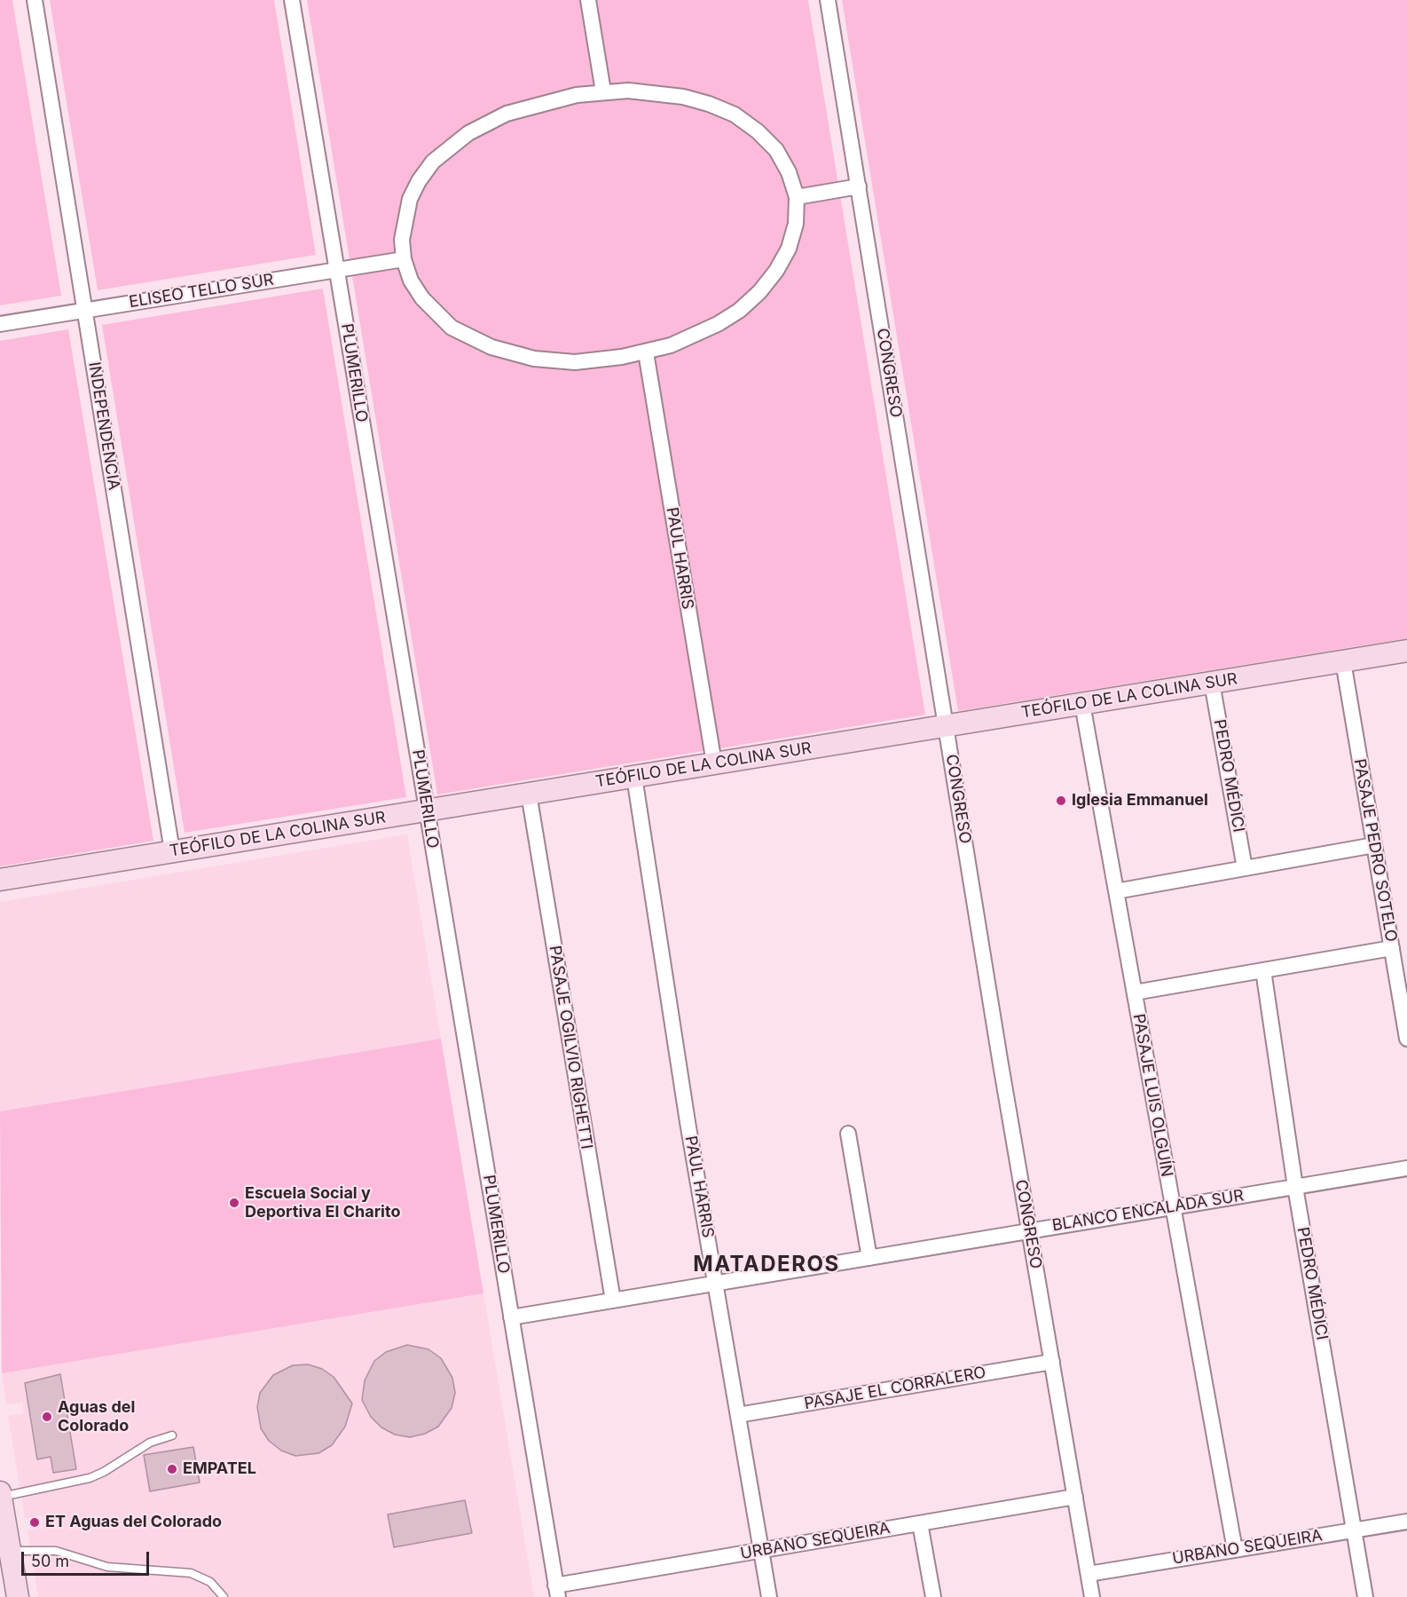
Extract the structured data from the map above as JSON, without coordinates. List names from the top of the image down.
{
  "streets": {
    "street": [
      "ELISEO TELLO SUR",
      "PLUMERILLO",
      "CONGRESO",
      "INDEPENDENCIA",
      "PAUL HARRIS",
      "TEÓFILO DE LA COLINA SUR",
      "PEDRO MÉDICI",
      "PASAJE PEDRO SOTELO",
      "PASAJE OGILVIO RIGHETTI",
      "PASAJE LUIS OLGUÍN",
      "BLANCO ENCALADA SUR",
      "PASAJE EL CORRALERO",
      "URBANO SEQUEIRA"
    ]
  },
  "crossings": [
    ["ELISEO TELLO SUR", "PLUMERILLO"],
    ["ELISEO TELLO SUR", "INDEPENDENCIA"],
    ["PLUMERILLO", "TEÓFILO DE LA COLINA SUR"],
    ["PLUMERILLO", "BLANCO ENCALADA SUR"],
    ["PLUMERILLO", "URBANO SEQUEIRA"],
    ["CONGRESO", "TEÓFILO DE LA COLINA SUR"],
    ["CONGRESO", "BLANCO ENCALADA SUR"],
    ["CONGRESO", "PASAJE EL CORRALERO"],
    ["CONGRESO", "URBANO SEQUEIRA"],
    ["INDEPENDENCIA", "TEÓFILO DE LA COLINA SUR"],
    ["PAUL HARRIS", "TEÓFILO DE LA COLINA SUR"],
    ["PAUL HARRIS", "BLANCO ENCALADA SUR"],
    ["PAUL HARRIS", "PASAJE EL CORRALERO"],
    ["PAUL HARRIS", "URBANO SEQUEIRA"],
    ["TEÓFILO DE LA COLINA SUR", "PEDRO MÉDICI"],
    ["TEÓFILO DE LA COLINA SUR", "PASAJE PEDRO SOTELO"],
    ["TEÓFILO DE LA COLINA SUR", "PASAJE OGILVIO RIGHETTI"],
    ["TEÓFILO DE LA COLINA SUR", "PASAJE LUIS OLGUÍN"],
    ["PEDRO MÉDICI", "BLANCO ENCALADA SUR"],
    ["PEDRO MÉDICI", "URBANO SEQUEIRA"],
    ["PASAJE OGILVIO RIGHETTI", "BLANCO ENCALADA SUR"],
    ["PASAJE LUIS OLGUÍN", "BLANCO ENCALADA SUR"],
    ["PASAJE LUIS OLGUÍN", "URBANO SEQUEIRA"]
  ],
  "districts": ["MATADEROS"],
  "places": [
    "Iglesia Emmanuel",
    "Escuela Social y Deportiva El Charito",
    "Aguas del Colorado",
    "EMPATEL",
    "ET Aguas del Colorado"
  ],
  "scale_bar": "50 m"
}
